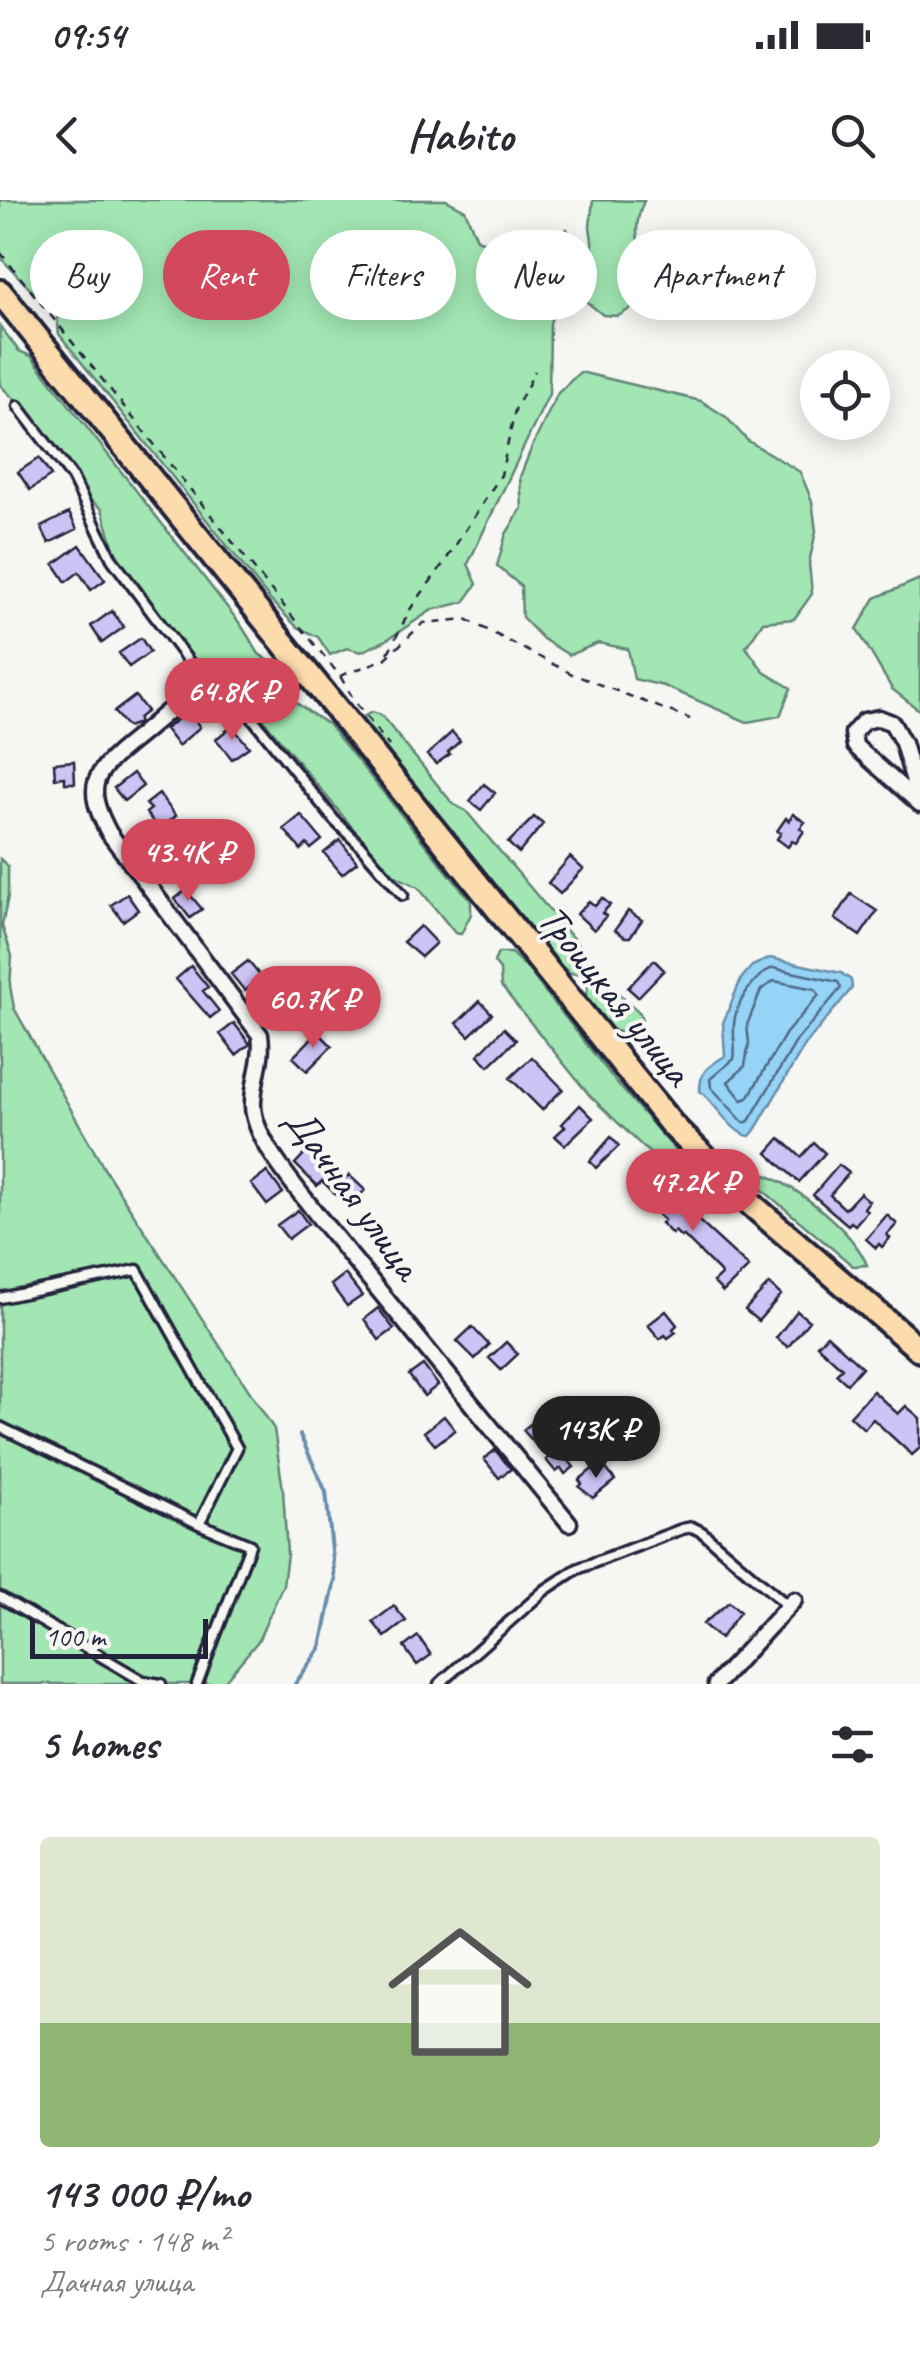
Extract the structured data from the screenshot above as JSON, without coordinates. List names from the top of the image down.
{
  "streets": {
    "main road": ["Троицкая улица"],
    "street": ["Дачная улица"]
  },
  "crossings": [
    ["Троицкая улица", "Дачная улица"]
  ],
  "scale_bar": "100 m",
  "page": {
    "status": "09:54",
    "header": "Habito",
    "chip": [
      "Buy",
      "Rent",
      "Filters",
      "New",
      "Apartment"
    ],
    "price": [
      "64.8K ₽",
      "43.4K ₽",
      "60.7K ₽",
      "47.2K ₽",
      "143K ₽"
    ],
    "scale": "100 m",
    "heading": "5 homes",
    "list": [
      {
        "name": "143 000 ₽/mo",
        "note": "5 rooms · 148 m² · Дачная улица"
      }
    ]
  }
}
